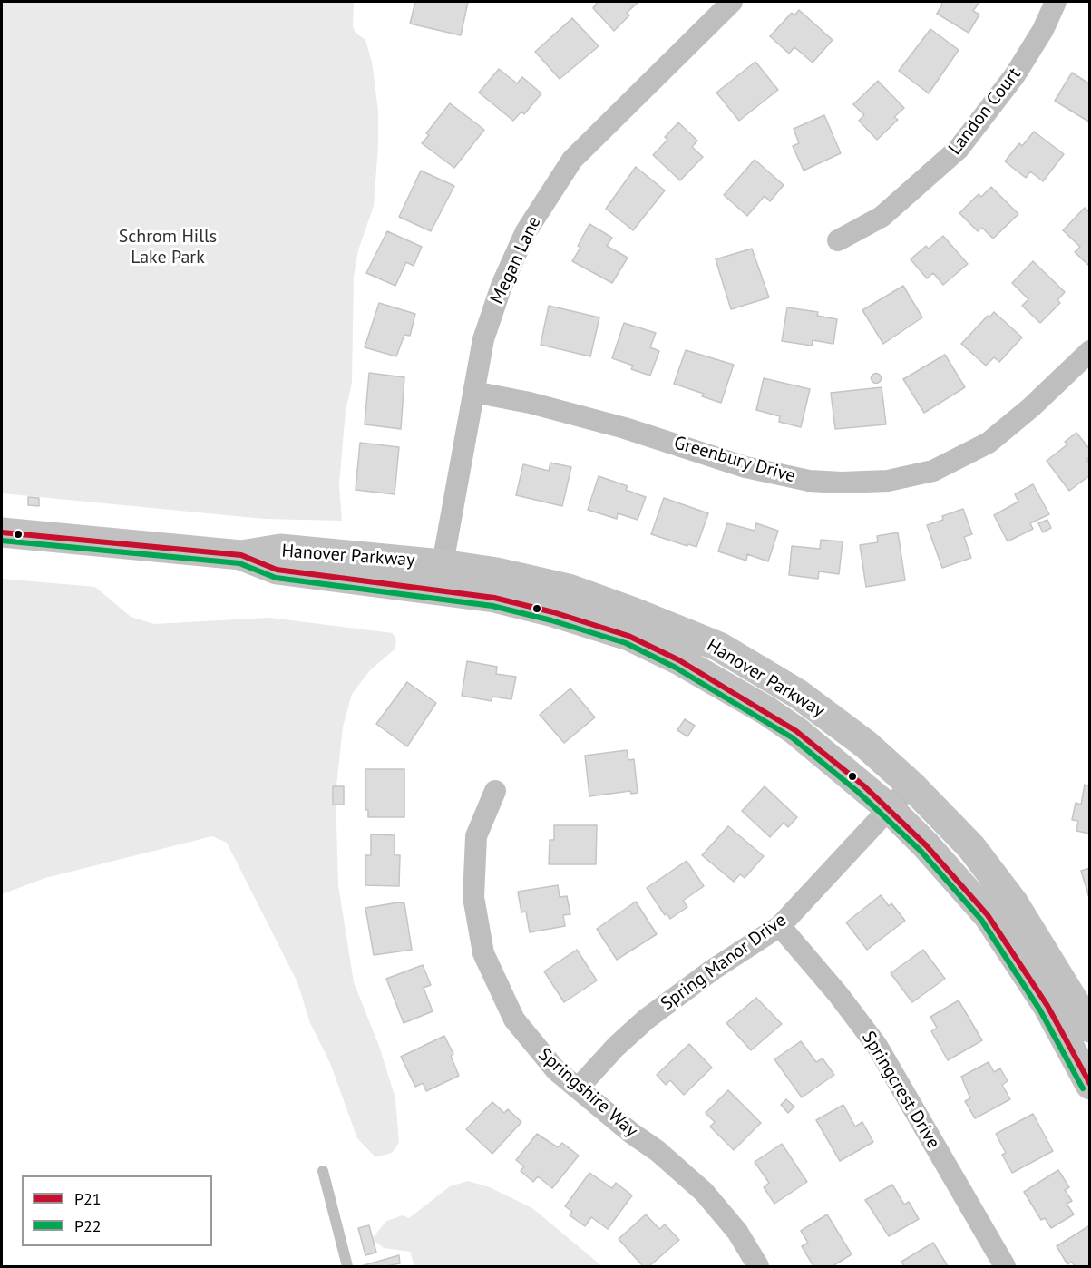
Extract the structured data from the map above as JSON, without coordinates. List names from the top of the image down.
{
  "streets": {
    "street": [
      "Landon Court",
      "Megan Lane",
      "Greenbury Drive",
      "Hanover Parkway",
      "Spring Manor Drive",
      "Springcrest Drive",
      "Springshire Way"
    ]
  },
  "crossings": [
    ["Megan Lane", "Greenbury Drive"],
    ["Megan Lane", "Hanover Parkway"],
    ["Hanover Parkway", "Spring Manor Drive"],
    ["Spring Manor Drive", "Springcrest Drive"],
    ["Spring Manor Drive", "Springshire Way"]
  ],
  "parks": ["Schrom Hills Lake Park"],
  "lines": ["transit line P21", "transit line P22"],
  "legend": ["P21", "P22"]
}
